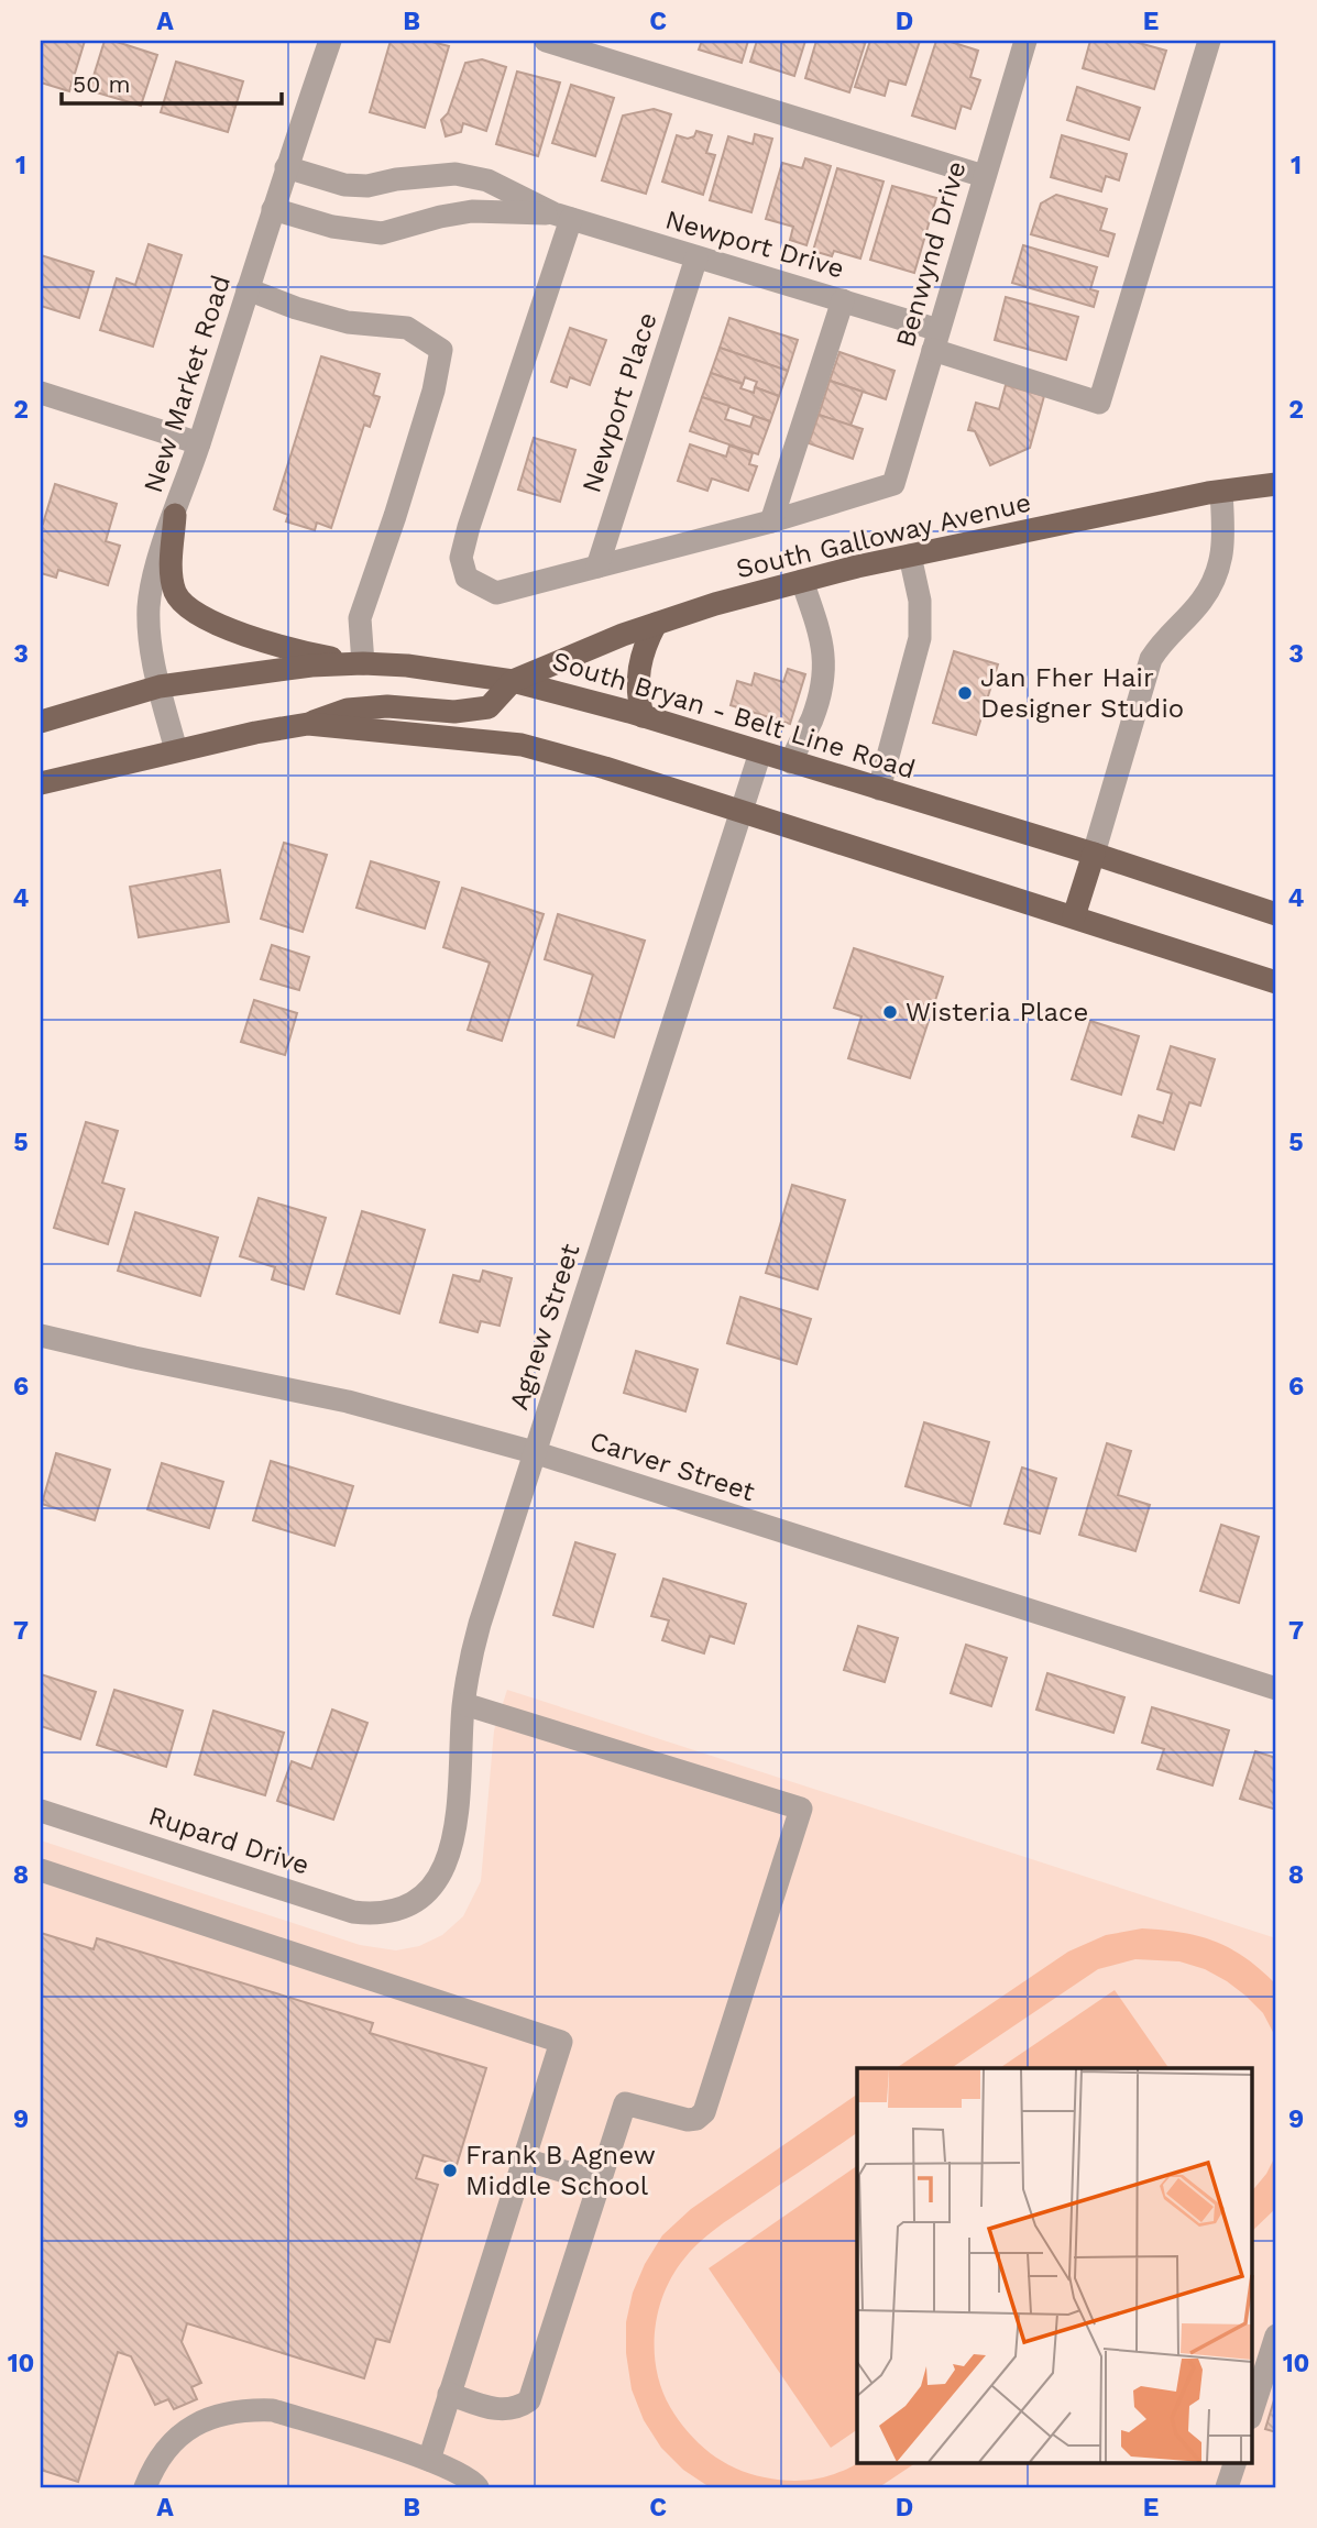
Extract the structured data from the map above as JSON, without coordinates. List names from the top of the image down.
{
  "streets": {
    "main road": ["South Galloway Avenue", "South Bryan - Belt Line Road"],
    "street": [
      "Newport Drive",
      "Benwynd Drive",
      "New Market Road",
      "Newport Place",
      "Agnew Street",
      "Carver Street",
      "Rupard Drive"
    ]
  },
  "crossings": [
    ["Newport Drive", "Benwynd Drive"],
    ["Newport Drive", "New Market Road"],
    ["Newport Drive", "Newport Place"],
    ["New Market Road", "South Bryan - Belt Line Road"],
    ["South Galloway Avenue", "South Bryan - Belt Line Road"],
    ["South Bryan - Belt Line Road", "Agnew Street"],
    ["Agnew Street", "Carver Street"],
    ["Agnew Street", "Rupard Drive"]
  ],
  "places": ["Jan Fher Hair Designer Studio", "Wisteria Place", "Frank B Agnew Middle School"],
  "scale_bar": "50 m",
  "grid": {
    "columns": [
      "A",
      "B",
      "C",
      "D",
      "E"
    ],
    "rows": [
      "1",
      "2",
      "3",
      "4",
      "5",
      "6",
      "7",
      "8",
      "9",
      "10"
    ]
  }
}
